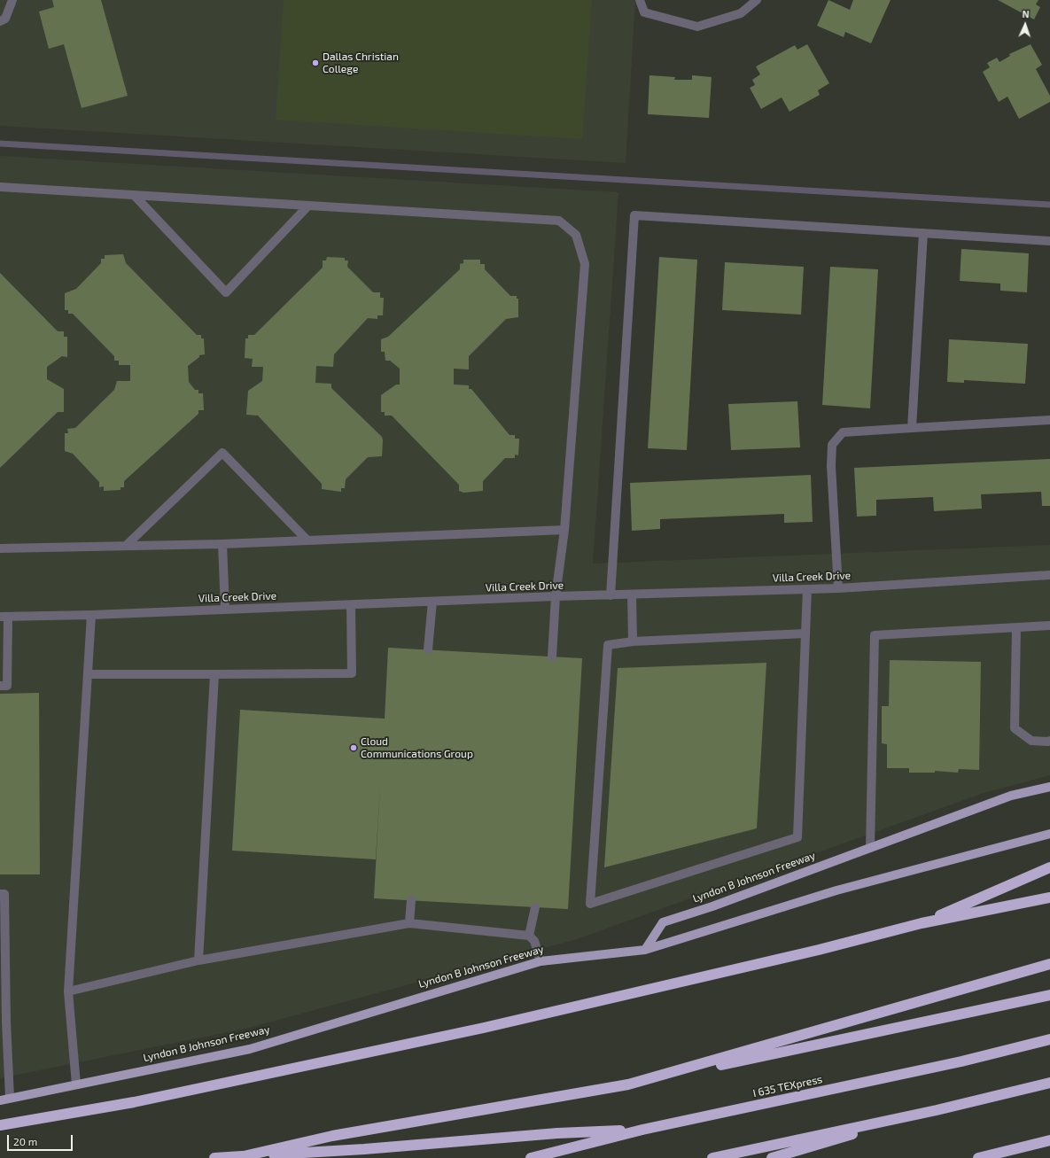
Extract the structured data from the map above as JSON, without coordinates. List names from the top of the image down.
{
  "streets": {
    "highway": ["I 635 TEXpress"],
    "main road": ["Lyndon B Johnson Freeway"],
    "street": ["Villa Creek Drive"]
  },
  "places": ["Dallas Christian College", "Cloud Communications Group"],
  "scale_bar": "20 m",
  "north": "top"
}
